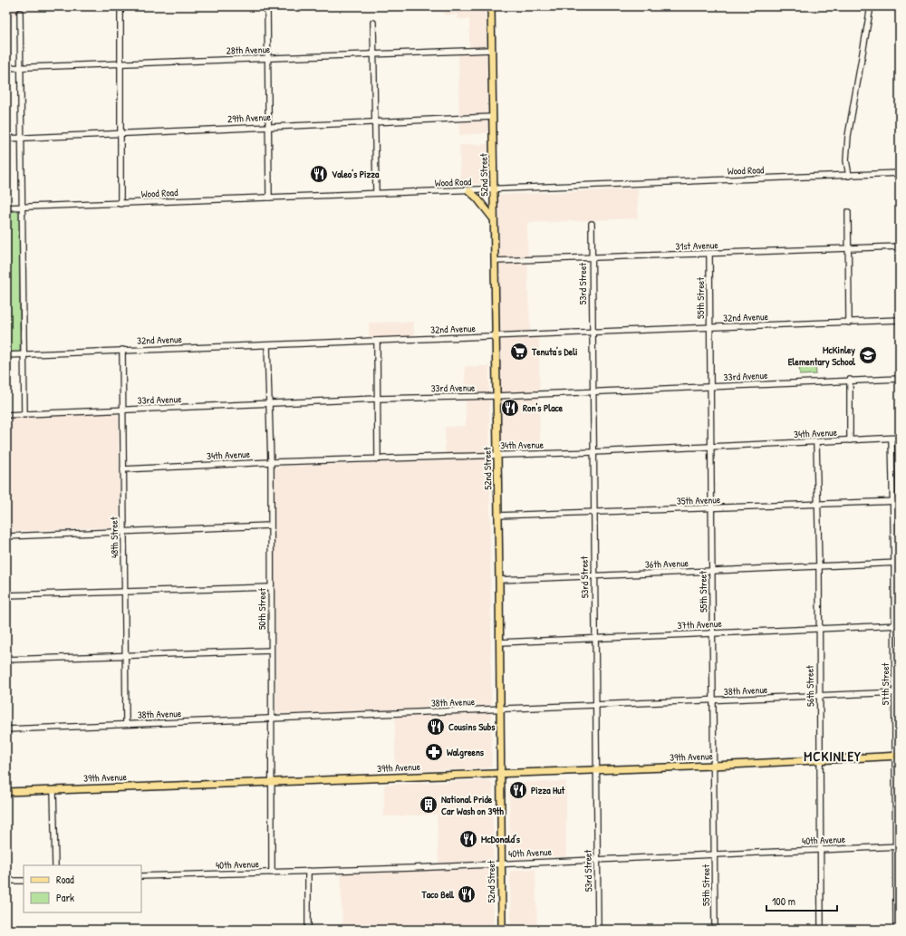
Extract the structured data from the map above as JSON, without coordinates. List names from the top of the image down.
{
  "streets": {
    "main road": ["52nd Street", "39th Avenue"],
    "street": [
      "28th Avenue",
      "29th Avenue",
      "Wood Road",
      "31st Avenue",
      "53rd Street",
      "55th Street",
      "32nd Avenue",
      "33rd Avenue",
      "34th Avenue",
      "35th Avenue",
      "48th Street",
      "36th Avenue",
      "50th Street",
      "37th Avenue",
      "57th Street",
      "56th Street",
      "38th Avenue",
      "40th Avenue"
    ]
  },
  "crossings": [
    ["28th Avenue", "52nd Street"],
    ["29th Avenue", "52nd Street"],
    ["Wood Road", "52nd Street"],
    ["52nd Street", "31st Avenue"],
    ["52nd Street", "32nd Avenue"],
    ["52nd Street", "33rd Avenue"],
    ["52nd Street", "34th Avenue"],
    ["52nd Street", "35th Avenue"],
    ["52nd Street", "36th Avenue"],
    ["52nd Street", "37th Avenue"],
    ["52nd Street", "38th Avenue"],
    ["52nd Street", "39th Avenue"],
    ["52nd Street", "40th Avenue"],
    ["31st Avenue", "53rd Street"],
    ["31st Avenue", "55th Street"],
    ["53rd Street", "32nd Avenue"],
    ["53rd Street", "33rd Avenue"],
    ["53rd Street", "34th Avenue"],
    ["53rd Street", "35th Avenue"],
    ["53rd Street", "36th Avenue"],
    ["53rd Street", "37th Avenue"],
    ["53rd Street", "38th Avenue"],
    ["53rd Street", "39th Avenue"],
    ["53rd Street", "40th Avenue"],
    ["55th Street", "32nd Avenue"],
    ["55th Street", "33rd Avenue"],
    ["55th Street", "34th Avenue"],
    ["55th Street", "35th Avenue"],
    ["55th Street", "36th Avenue"],
    ["55th Street", "37th Avenue"],
    ["55th Street", "38th Avenue"],
    ["55th Street", "39th Avenue"],
    ["55th Street", "40th Avenue"],
    ["32nd Avenue", "48th Street"],
    ["32nd Avenue", "50th Street"],
    ["33rd Avenue", "48th Street"],
    ["33rd Avenue", "50th Street"],
    ["34th Avenue", "48th Street"],
    ["34th Avenue", "50th Street"],
    ["34th Avenue", "57th Street"],
    ["34th Avenue", "56th Street"],
    ["35th Avenue", "57th Street"],
    ["35th Avenue", "56th Street"],
    ["48th Street", "38th Avenue"],
    ["36th Avenue", "57th Street"],
    ["36th Avenue", "56th Street"],
    ["50th Street", "38th Avenue"],
    ["50th Street", "39th Avenue"],
    ["50th Street", "40th Avenue"],
    ["37th Avenue", "57th Street"],
    ["37th Avenue", "56th Street"],
    ["57th Street", "38th Avenue"],
    ["57th Street", "39th Avenue"],
    ["57th Street", "40th Avenue"],
    ["56th Street", "38th Avenue"],
    ["56th Street", "39th Avenue"],
    ["56th Street", "40th Avenue"]
  ],
  "districts": ["MCKINLEY"],
  "places": {
    "restaurant": [
      "Valeo's Pizza",
      "Ron's Place",
      "Cousins Subs",
      "Pizza Hut",
      "McDonald's",
      "Taco Bell"
    ],
    "supermarket": ["Tenuta's Deli"],
    "school or university": ["McKinley Elementary School"],
    "pharmacy": ["Walgreens"],
    "building": ["National Pride Car Wash on 39th"]
  },
  "legend": ["Road", "Park"],
  "scale_bar": "100 m"
}
